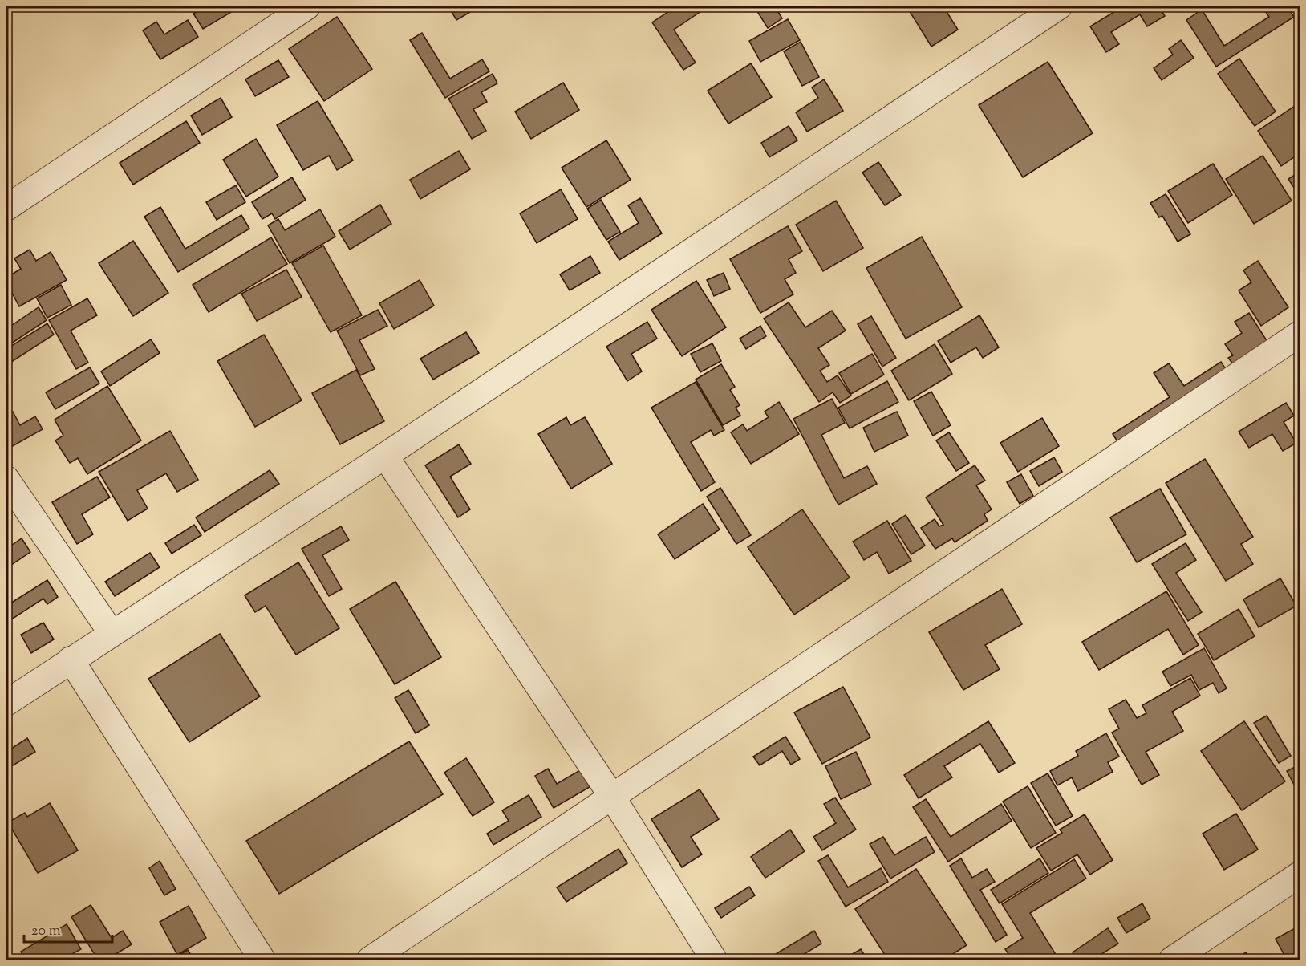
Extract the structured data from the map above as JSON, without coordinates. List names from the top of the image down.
{
  "scale_bar": "20 m"
}
